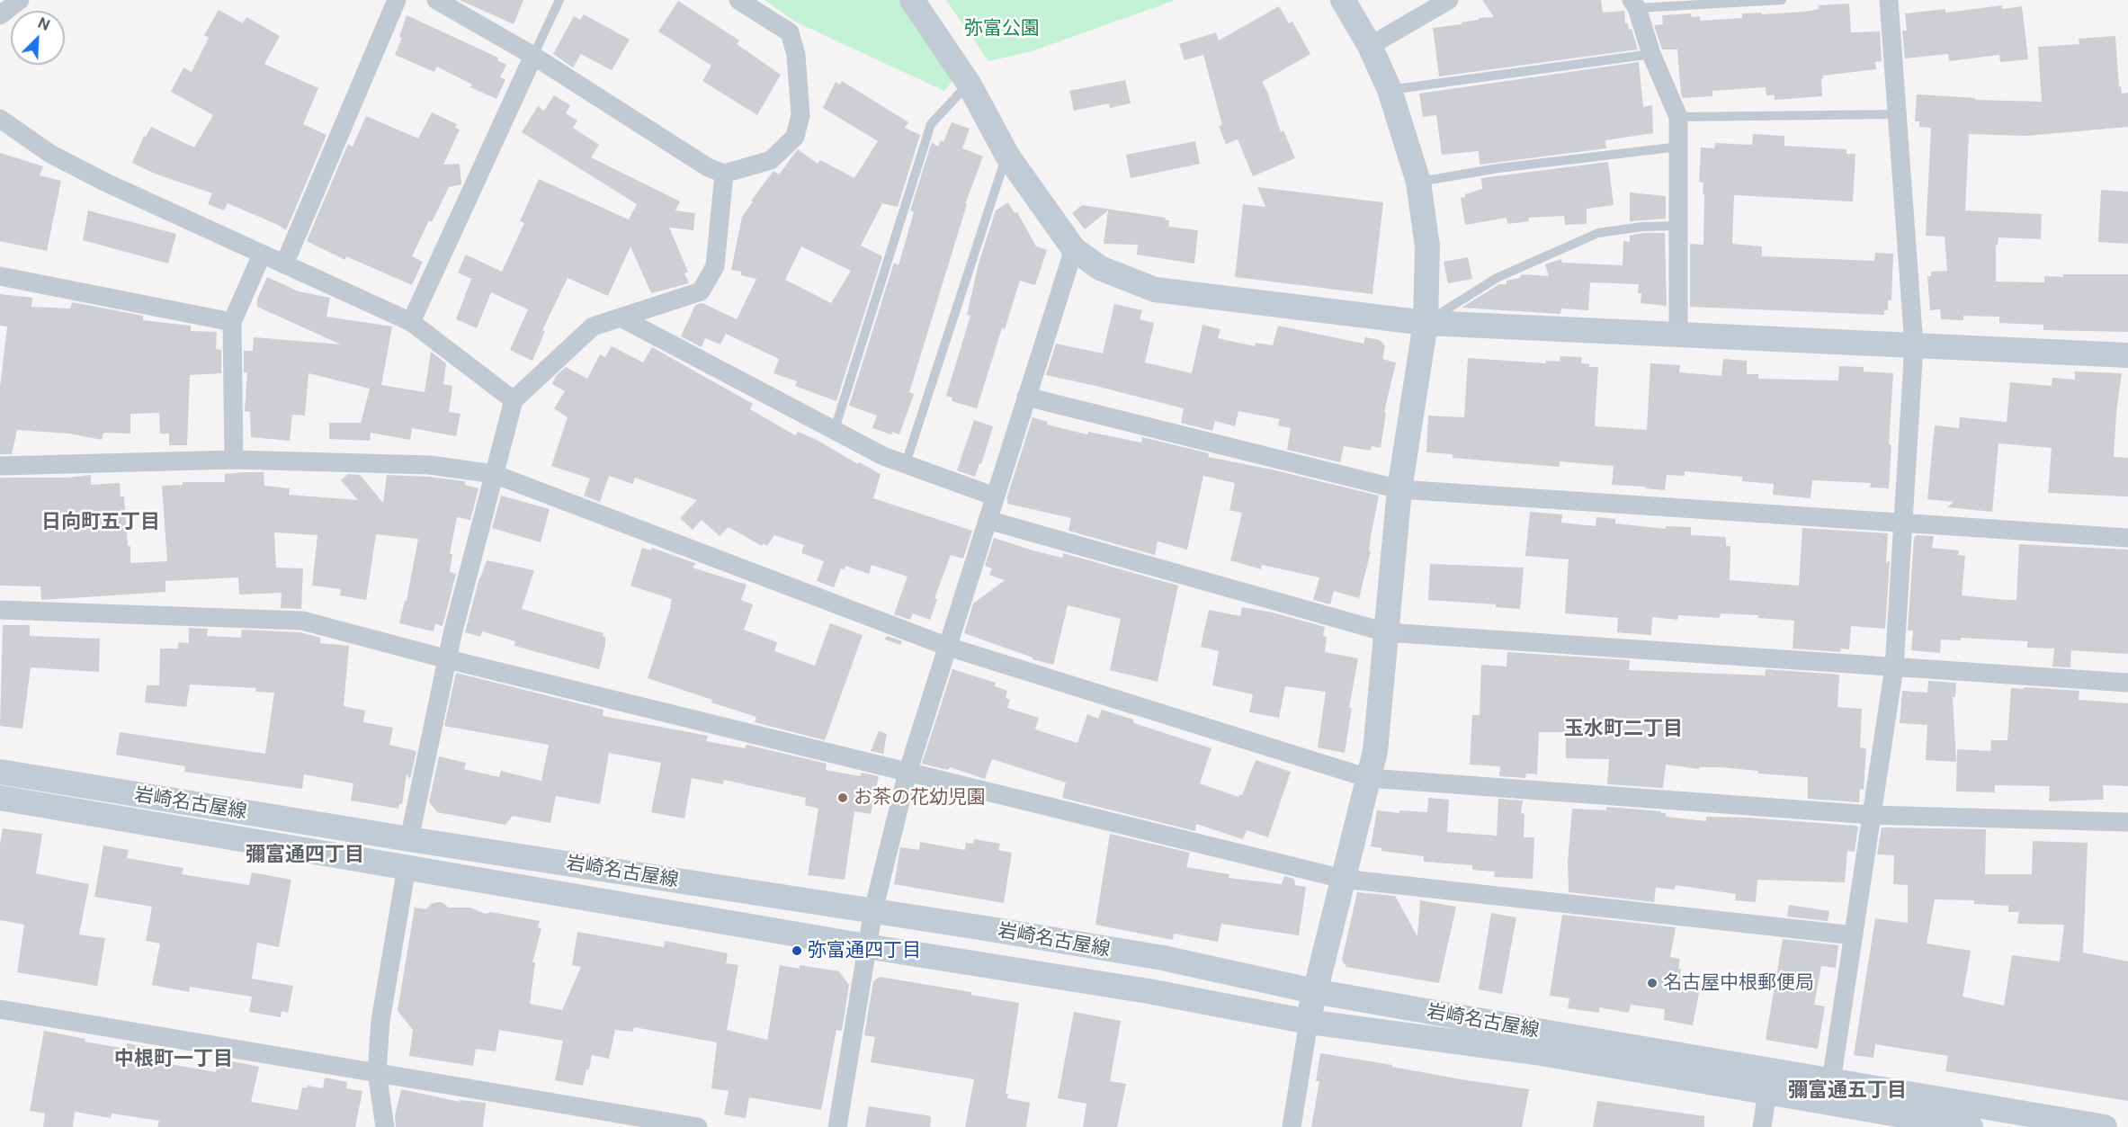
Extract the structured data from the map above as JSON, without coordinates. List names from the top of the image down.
{
  "streets": {
    "main road": ["岩崎名古屋線"]
  },
  "districts": [
    "日向町五丁目",
    "玉水町二丁目",
    "彌富通四丁目",
    "中根町一丁目",
    "彌富通五丁目"
  ],
  "parks": ["弥富公園"],
  "places": ["お茶の花幼児園", "弥富通四丁目", "名古屋中根郵便局"],
  "north": "top right"
}
